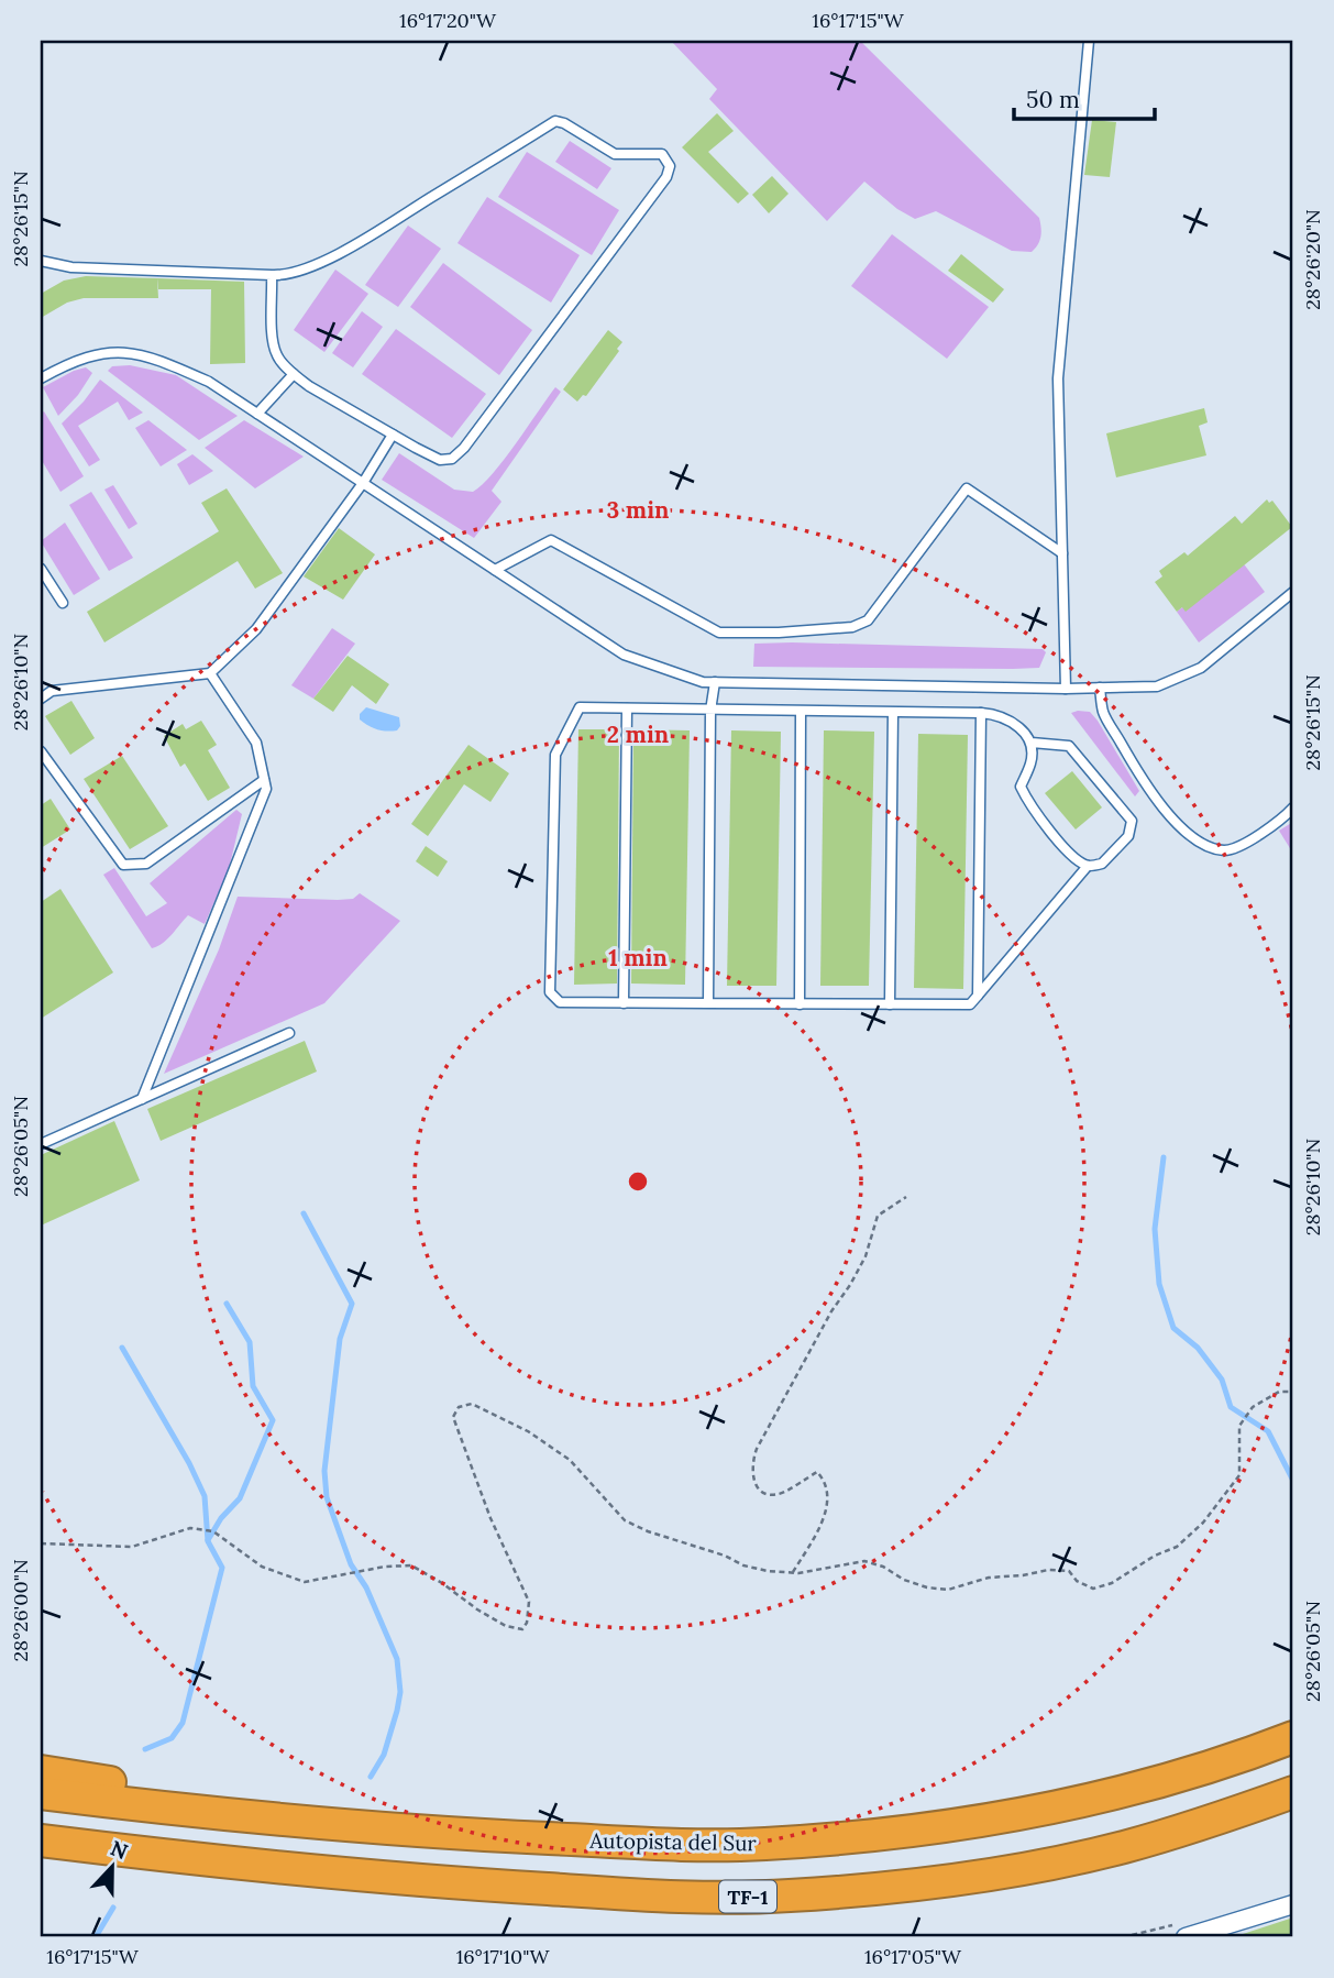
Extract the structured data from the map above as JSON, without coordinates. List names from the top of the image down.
{
  "streets": {
    "highway": ["Autopista del Sur", "TF-1"]
  },
  "scale_bar": "50 m",
  "north": "top",
  "coordinates": [
    "16°17'20\"W",
    "16°17'15\"W",
    "28°26'15\"N",
    "28°26'20\"N",
    "28°26'10\"N",
    "28°26'05\"N",
    "28°26'00\"N",
    "16°17'10\"W",
    "16°17'05\"W"
  ],
  "rings": ["3 min", "2 min", "1 min"]
}
